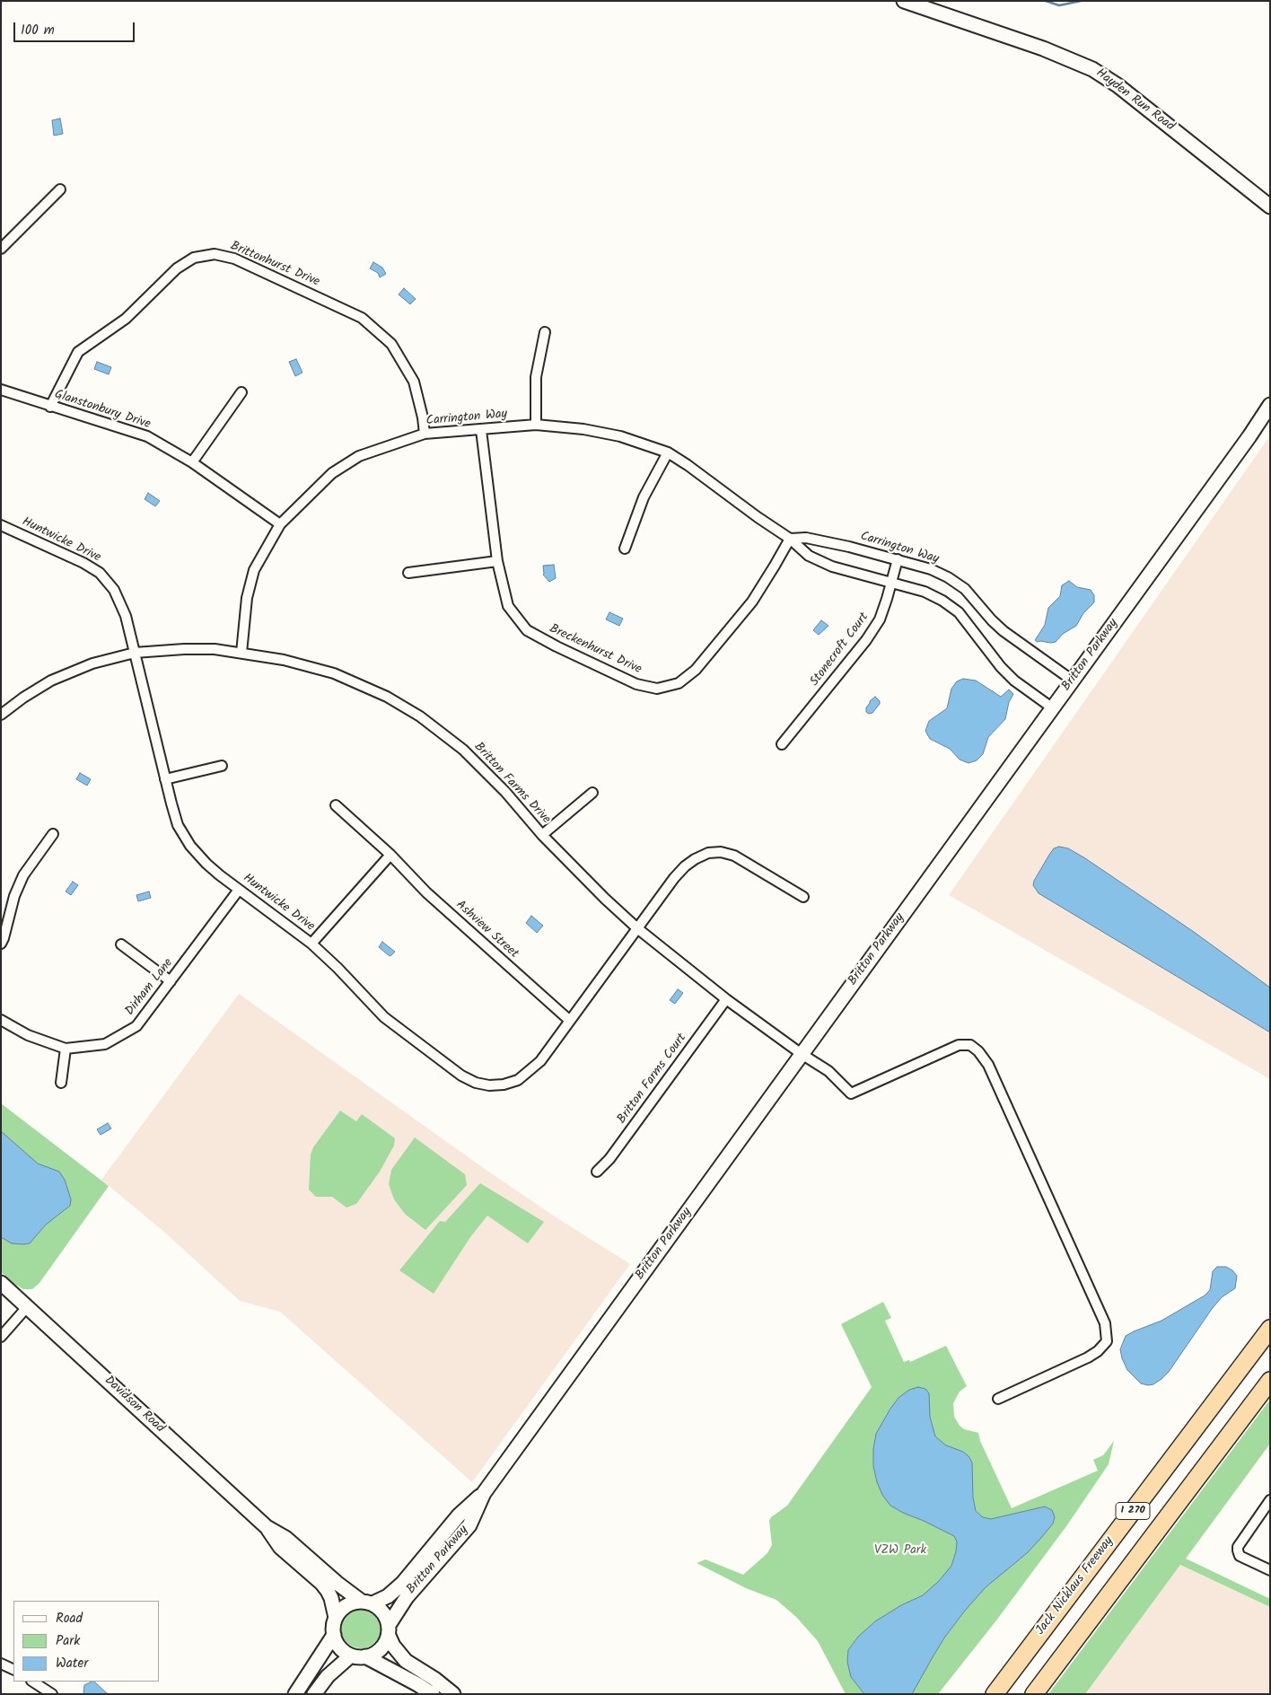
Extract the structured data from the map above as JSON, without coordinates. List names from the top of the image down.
{
  "streets": {
    "highway": ["I 270", "Jack Nicklaus Freeway"],
    "main road": ["Hayden Run Road", "Britton Parkway", "Davidson Road"],
    "street": [
      "Brittonhurst Drive",
      "Glanstonbury Drive",
      "Carrington Way",
      "Huntwicke Drive",
      "Breckenhurst Drive",
      "Stonecroft Court",
      "Britton Farms Drive",
      "Ashview Street",
      "Dirham Lane",
      "Britton Farms Court"
    ]
  },
  "crossings": [
    ["Brittonhurst Drive", "Glanstonbury Drive"],
    ["Brittonhurst Drive", "Carrington Way"],
    ["Glanstonbury Drive", "Carrington Way"],
    ["Carrington Way", "Breckenhurst Drive"],
    ["Carrington Way", "Stonecroft Court"],
    ["Carrington Way", "Britton Parkway"],
    ["Carrington Way", "Britton Farms Drive"],
    ["Huntwicke Drive", "Britton Farms Drive"],
    ["Huntwicke Drive", "Ashview Street"],
    ["Huntwicke Drive", "Dirham Lane"],
    ["Britton Parkway", "Britton Farms Drive"],
    ["Britton Parkway", "Davidson Road"],
    ["Britton Farms Drive", "Britton Farms Court"]
  ],
  "parks": ["VZW Park"],
  "legend": ["Road", "Park", "Water"],
  "scale_bar": "100 m"
}
